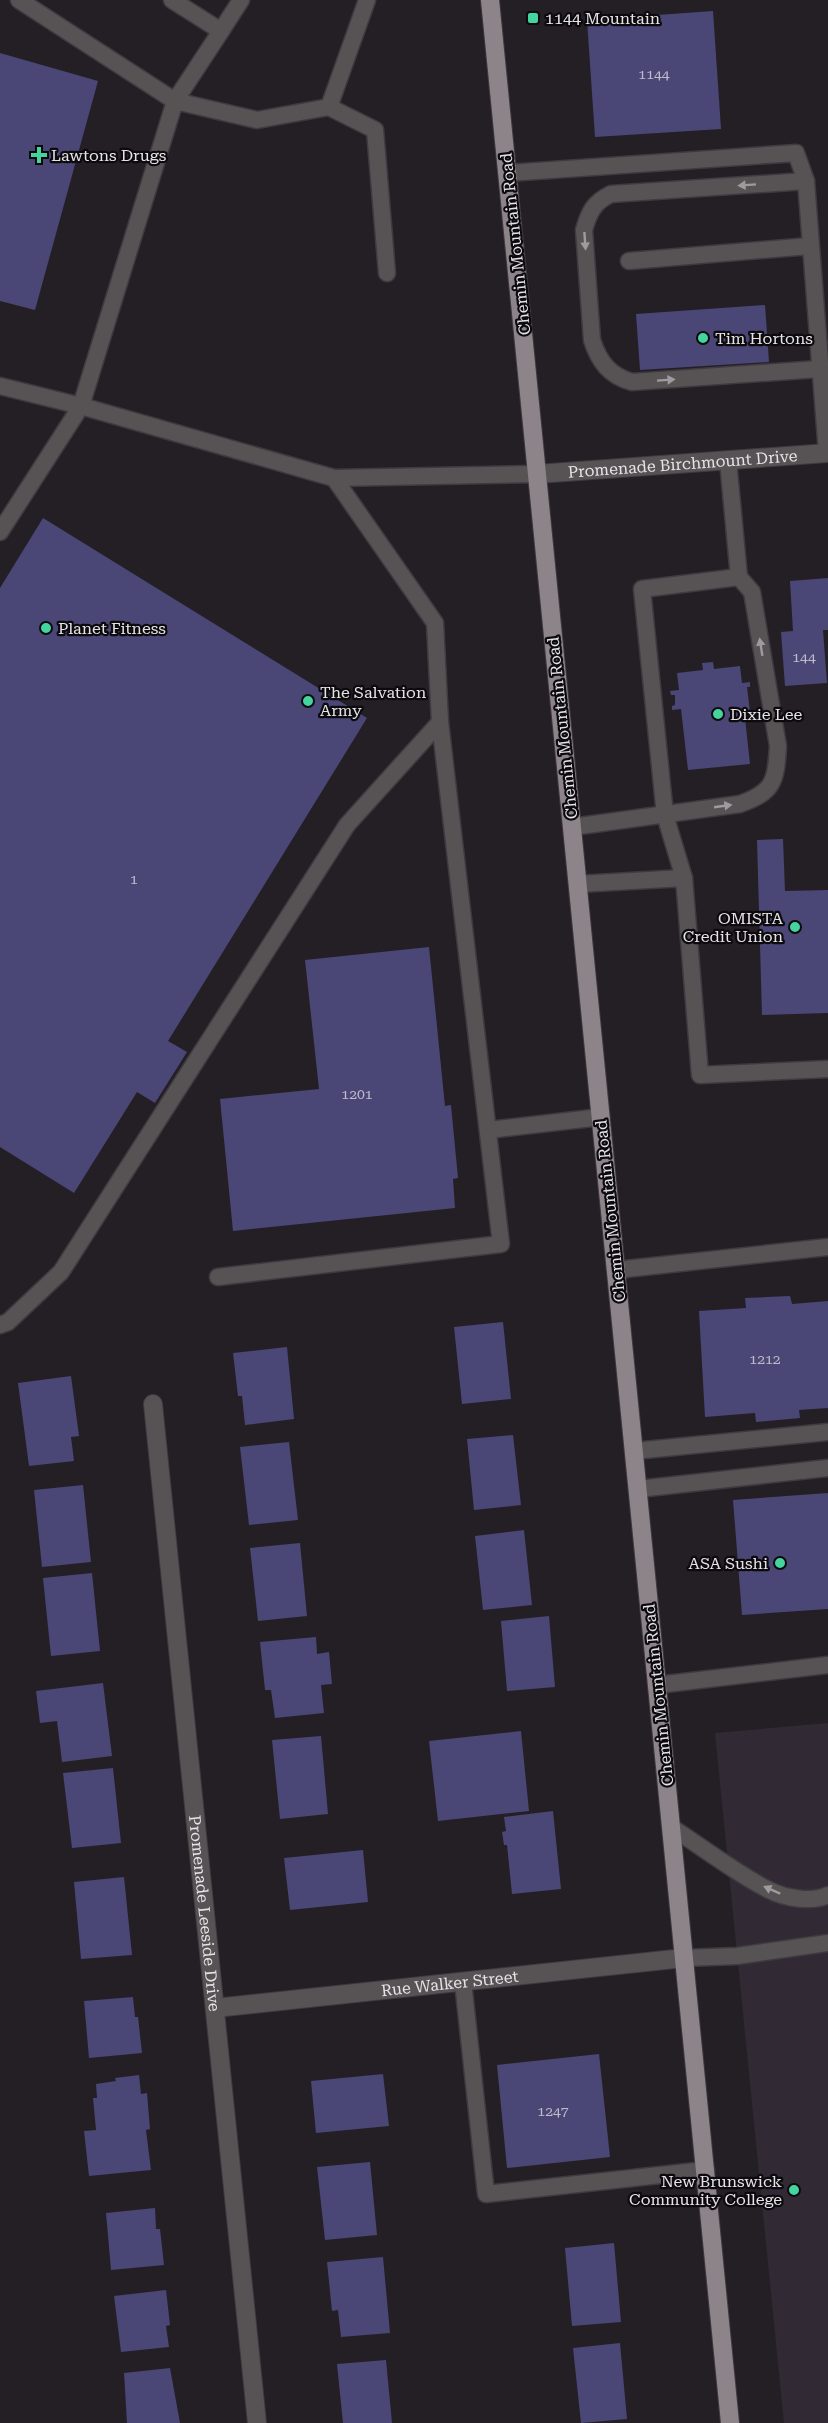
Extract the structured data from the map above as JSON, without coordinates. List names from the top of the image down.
{
  "streets": {
    "main road": ["Chemin Mountain Road"],
    "street": ["Promenade Birchmount Drive", "Promenade Leeside Drive", "Rue Walker Street"]
  },
  "crossings": [
    ["Chemin Mountain Road", "Promenade Birchmount Drive"],
    ["Chemin Mountain Road", "Rue Walker Street"],
    ["Promenade Leeside Drive", "Rue Walker Street"]
  ],
  "places": {
    "transit": ["1144 Mountain"],
    "health": ["Lawtons Drugs"],
    "other": [
      "Tim Hortons",
      "Planet Fitness",
      "The Salvation Army",
      "Dixie Lee",
      "OMISTA Credit Union",
      "ASA Sushi",
      "New Brunswick Community College"
    ]
  },
  "house_numbers": [
    "1144",
    "144",
    "1",
    "1201",
    "1212",
    "1247"
  ]
}
